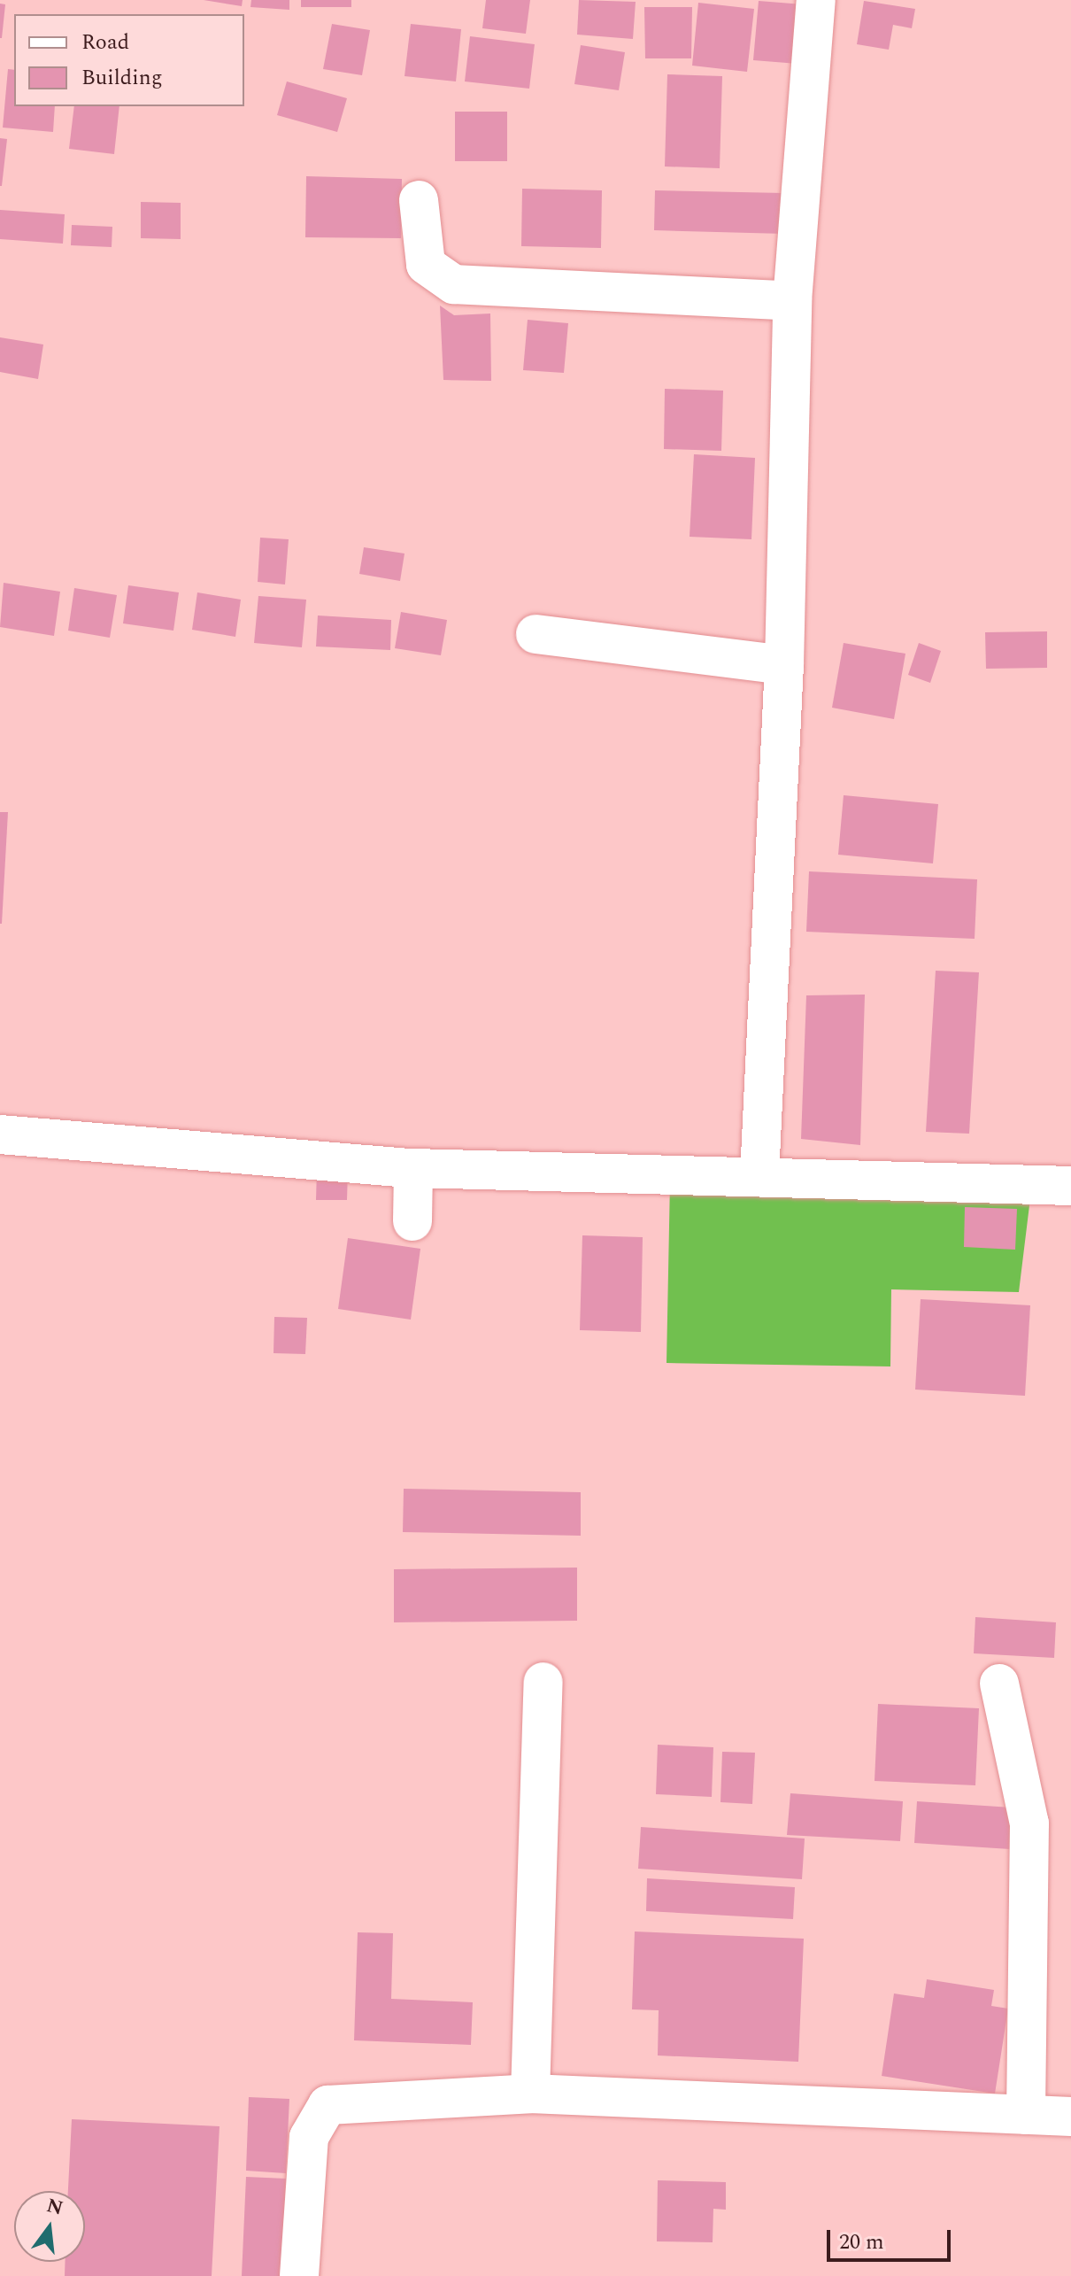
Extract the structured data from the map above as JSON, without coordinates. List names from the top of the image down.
{
  "legend": ["Road", "Building"],
  "scale_bar": "20 m",
  "north": "top"
}
